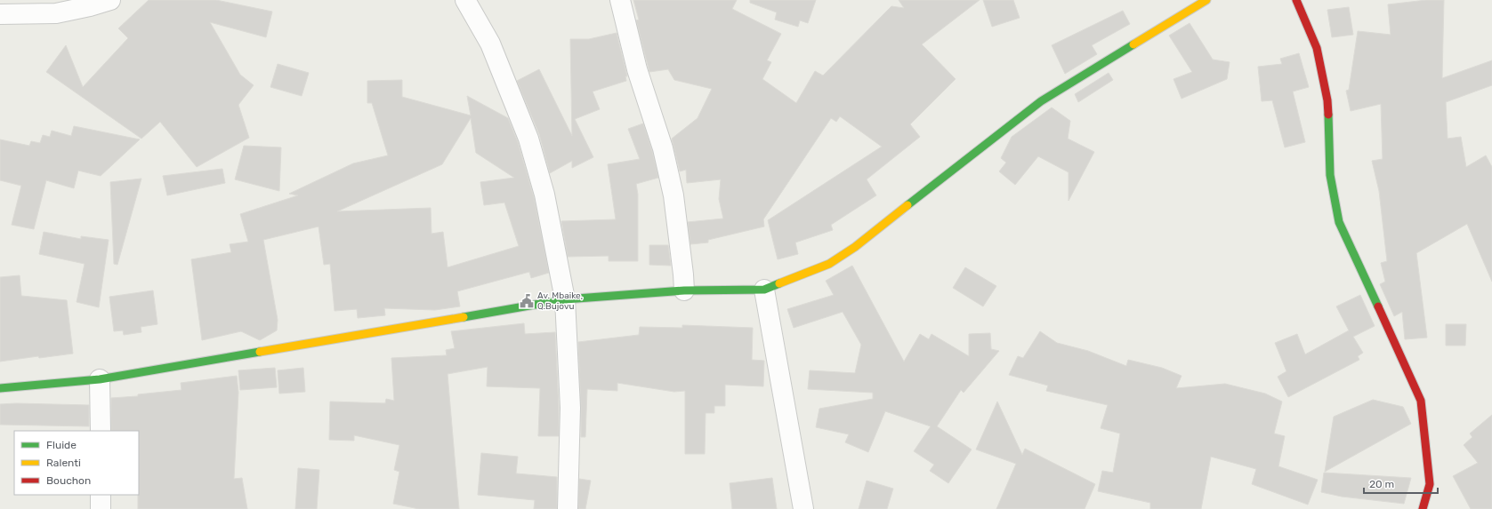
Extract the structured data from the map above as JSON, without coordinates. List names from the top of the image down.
{
  "places": {
    "public building": ["Av. Mbaike, Q.Bujovu"]
  },
  "legend": ["Fluide", "Ralenti", "Bouchon"],
  "scale_bar": "20 m"
}
